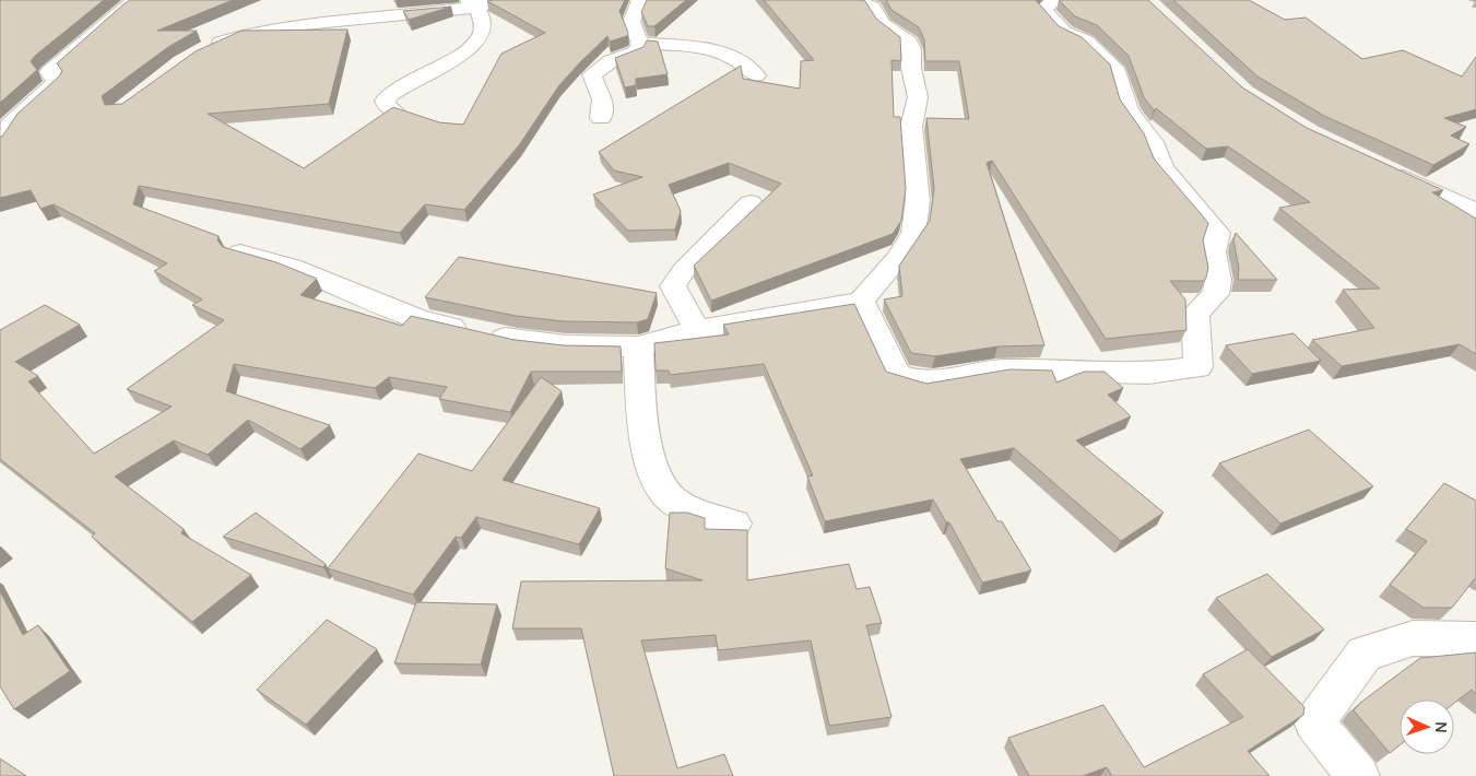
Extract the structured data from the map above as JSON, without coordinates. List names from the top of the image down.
{
  "north": "right"
}
